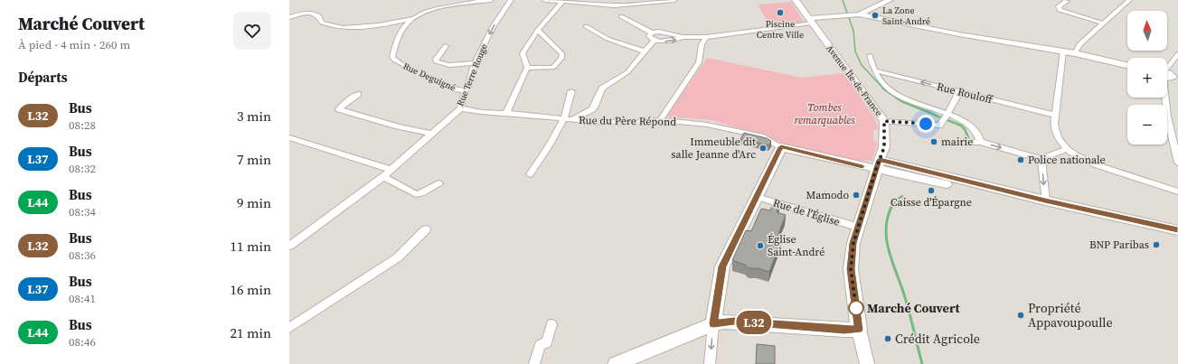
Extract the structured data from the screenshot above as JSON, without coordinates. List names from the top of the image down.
{
  "streets": {
    "main road": ["Rue du Père Répond"],
    "street": [
      "Rue Terre Rouge",
      "Rue Deguigné",
      "Avenue Île-de-France",
      "Rue Rouloff",
      "Rue de l'Église"
    ]
  },
  "crossings": [
    ["Rue Terre Rouge", "Rue Deguigné"],
    ["Rue Terre Rouge", "Rue du Père Répond"],
    ["Avenue Île-de-France", "Rue du Père Répond"]
  ],
  "parks": ["Tombes remarquables"],
  "places": [
    "Piscine Centre Ville",
    "La Zone Saint-André",
    "mairie",
    "Immeuble dit salle Jeanne d'Arc",
    "Police nationale",
    "Caisse d'Épargne",
    "Mamodo",
    "BNP Paribas",
    "Église Saint-André",
    "Marché Couvert",
    "Propriété Appavoupoulle",
    "Crédit Agricole"
  ],
  "lines": ["bus line L32"],
  "north": "top",
  "page": {
    "heading": [
      ["Marché Couvert", "À pied · 4 min · 260 m"],
      "Départs"
    ],
    "on_map": "L32",
    "map_buttons": ["+", "−"],
    "list": [
      {
        "mark": "L32",
        "name": "Bus",
        "note": "08:28",
        "value": "3 min"
      },
      {
        "mark": "L37",
        "name": "Bus",
        "note": "08:32",
        "value": "7 min"
      },
      {
        "mark": "L44",
        "name": "Bus",
        "note": "08:34",
        "value": "9 min"
      },
      {
        "mark": "L32",
        "name": "Bus",
        "note": "08:36",
        "value": "11 min"
      },
      {
        "mark": "L37",
        "name": "Bus",
        "note": "08:41",
        "value": "16 min"
      },
      {
        "mark": "L44",
        "name": "Bus",
        "note": "08:46",
        "value": "21 min"
      }
    ]
  }
}
